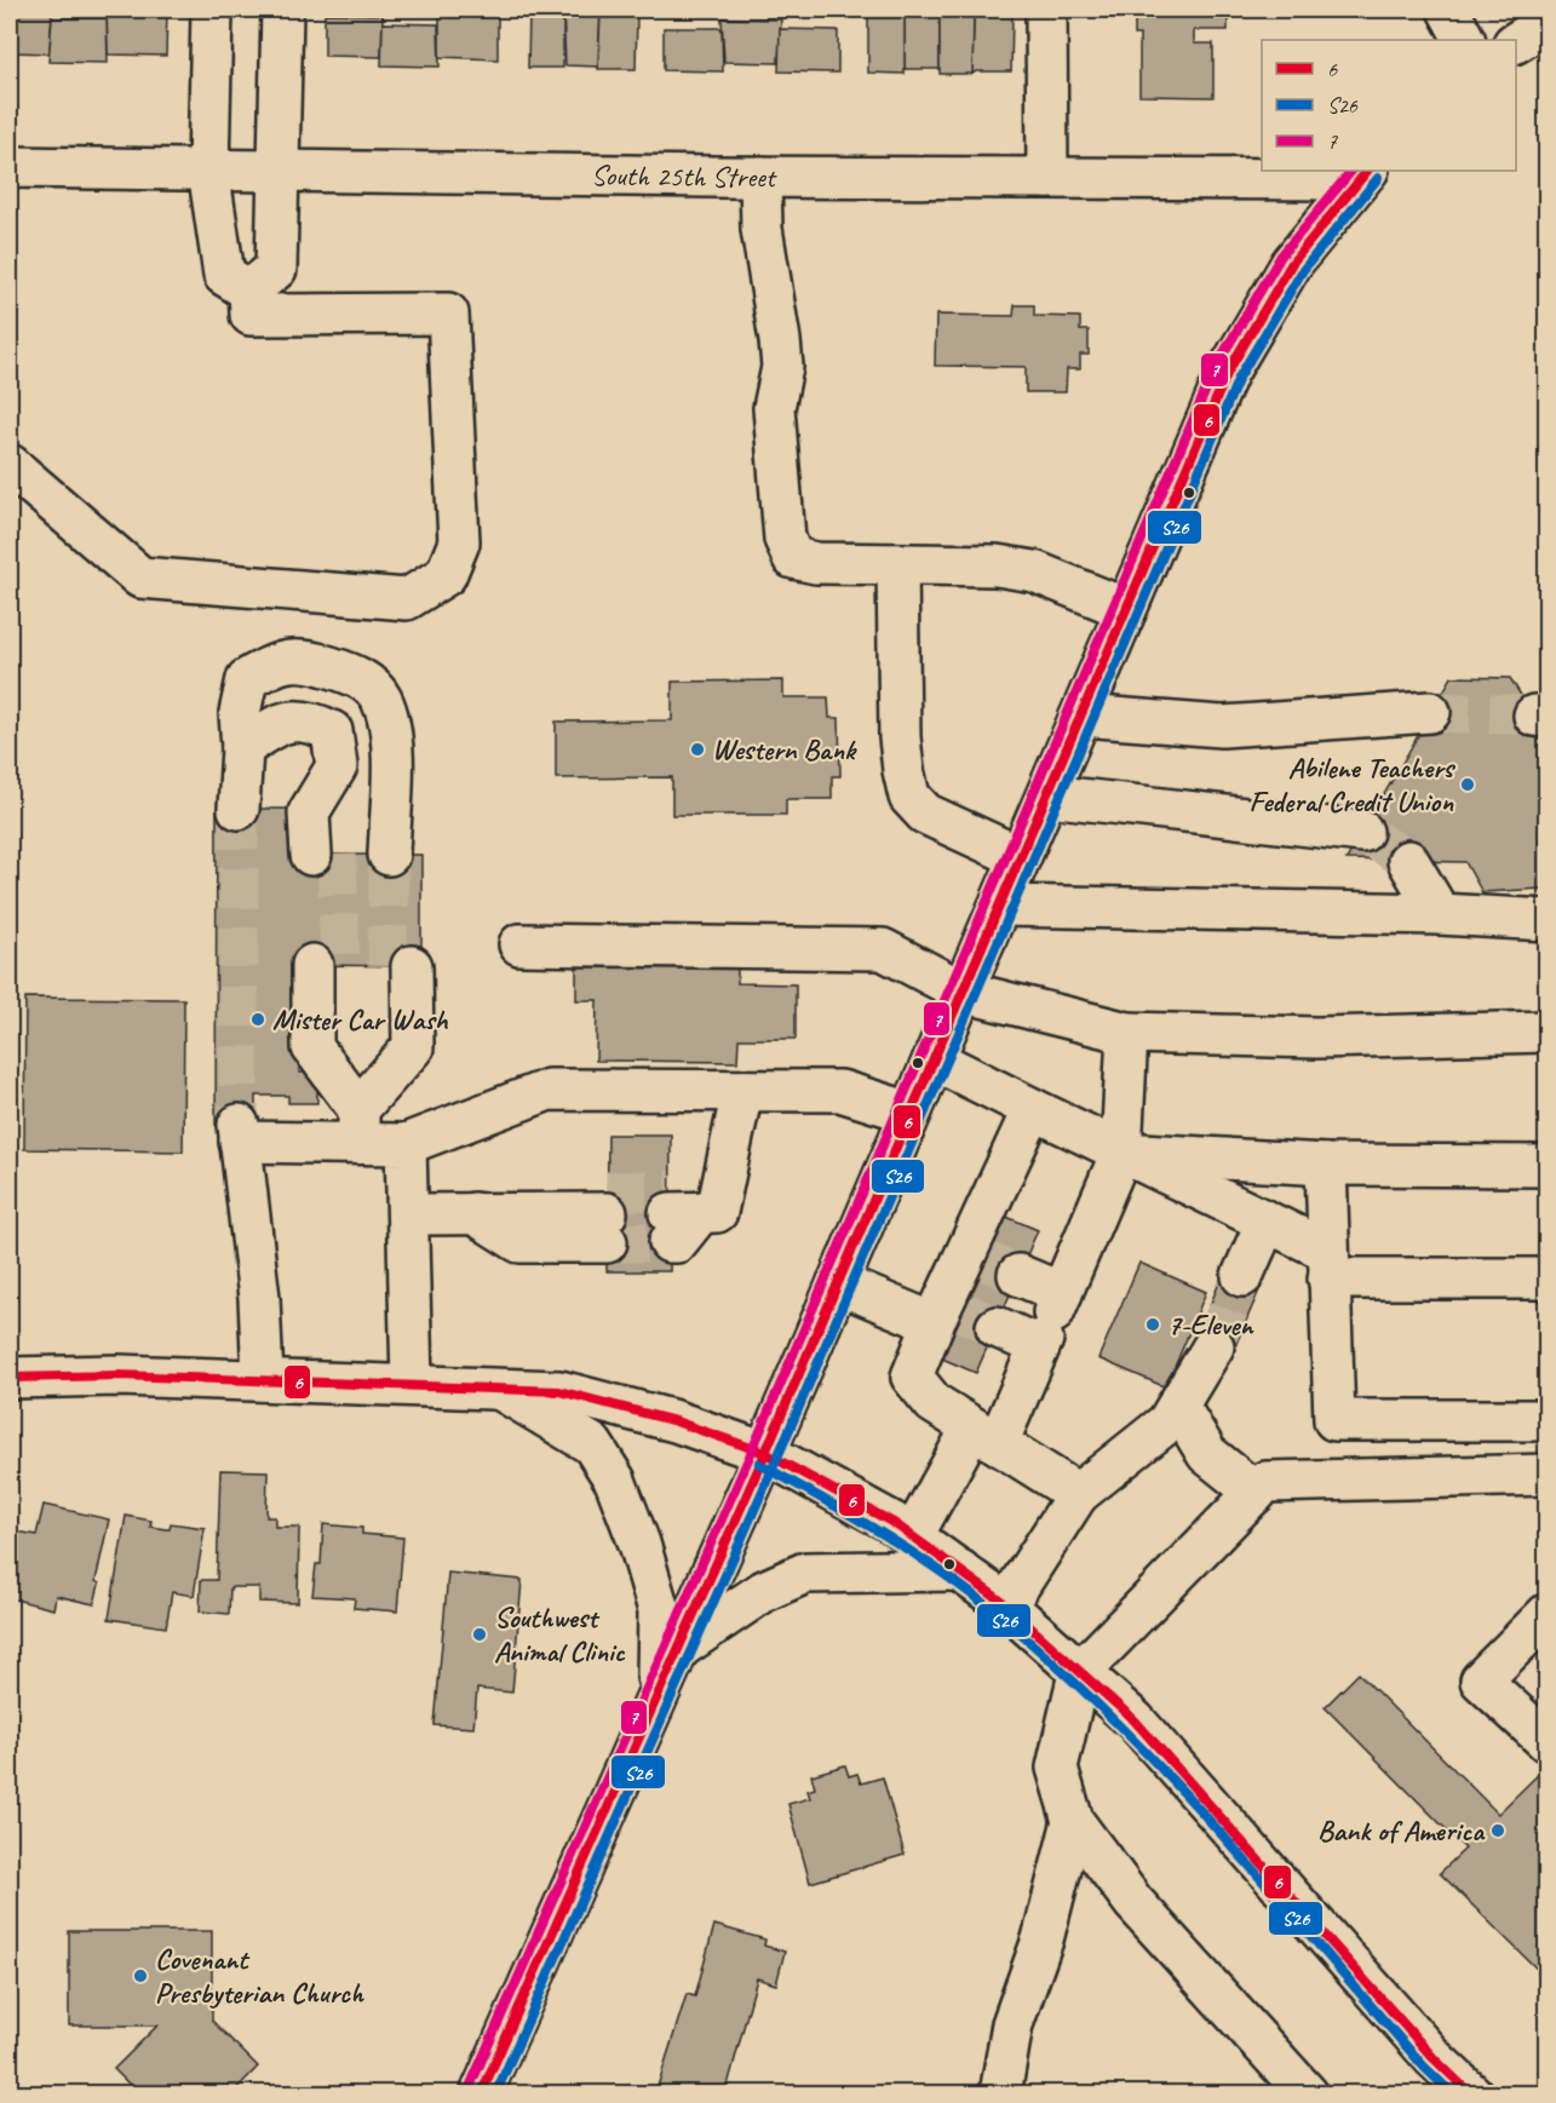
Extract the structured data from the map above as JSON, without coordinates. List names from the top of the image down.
{
  "streets": {
    "main road": ["South 25th Street"]
  },
  "places": [
    "Western Bank",
    "Abilene Teachers Federal Credit Union",
    "Mister Car Wash",
    "7-Eleven",
    "Southwest Animal Clinic",
    "Bank of America",
    "Covenant Presbyterian Church"
  ],
  "lines": ["transit line 6", "transit line 7", "transit line S26"],
  "legend": ["6", "S26", "7"]
}
